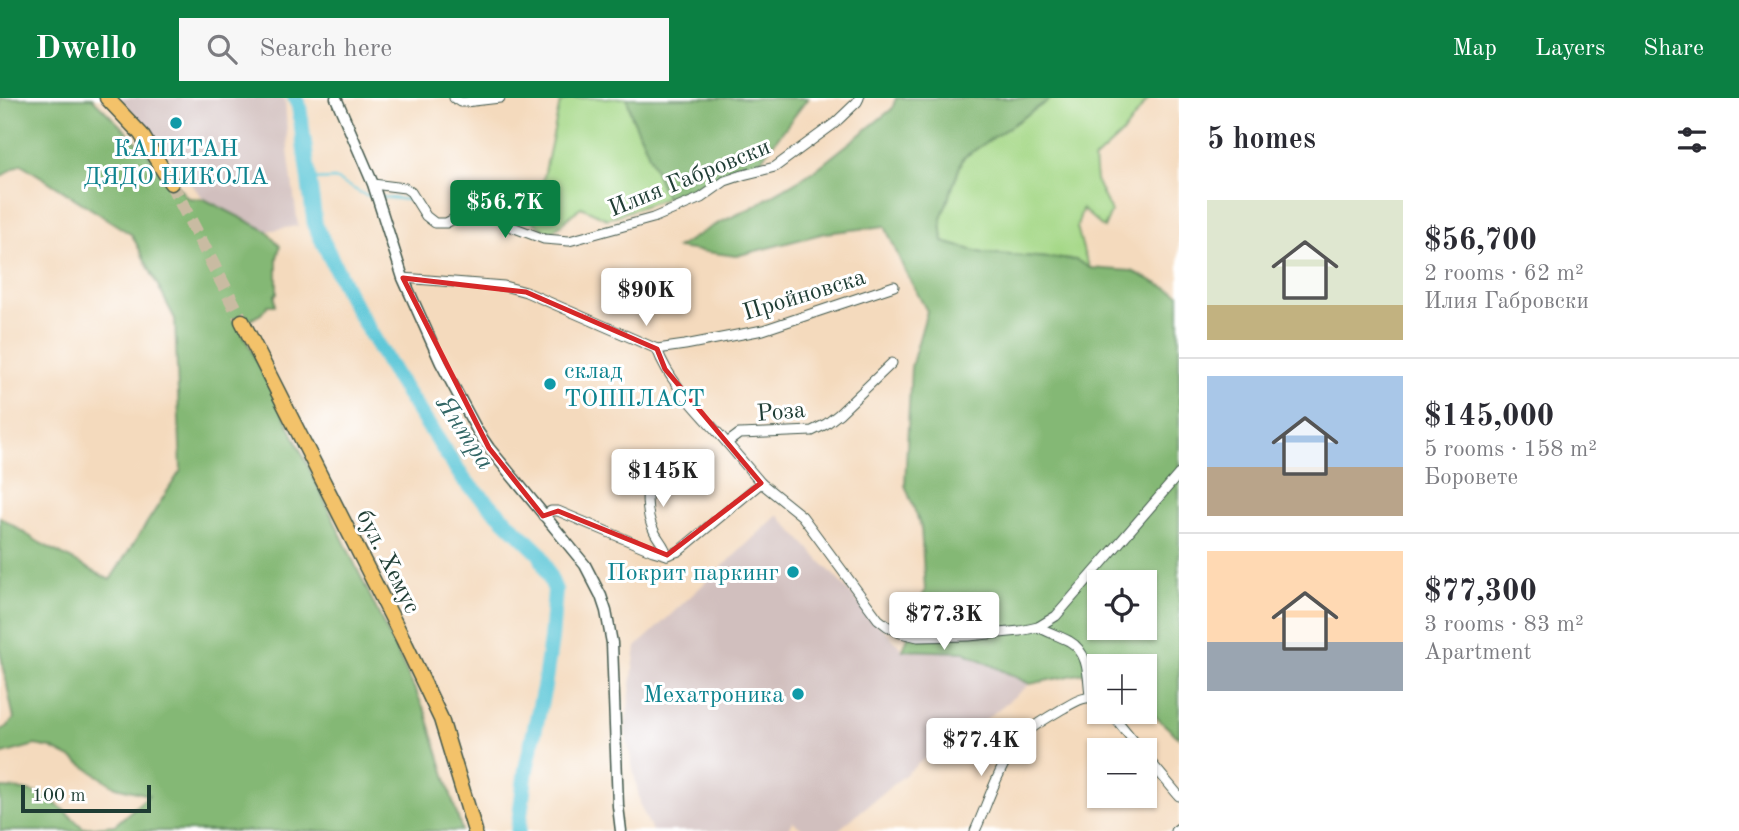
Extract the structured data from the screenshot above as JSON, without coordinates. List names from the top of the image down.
{
  "streets": {
    "main road": ["бул. Хемус"],
    "street": ["Илия Габровски", "Пройновска", "Роза"]
  },
  "crossings": [
    ["Пройновска", "Роза"]
  ],
  "water": ["Янтра"],
  "places": [
    "КАПИТАН ДЯДО НИКОЛА",
    "склад ТОППЛАСТ",
    "Покрит паркинг",
    "Мехатроника"
  ],
  "scale_bar": "100 m",
  "page": {
    "header": "Dwello",
    "search": "Search here",
    "nav": ["Map", "Layers", "Share"],
    "heading": "5 homes",
    "price": [
      "$56.7K",
      "$90K",
      "$145K",
      "$77.3K",
      "$77.4K"
    ],
    "list": [
      {
        "name": "$56,700",
        "note": "2 rooms · 62 m² · Илия Габровски"
      },
      {
        "name": "$145,000",
        "note": "5 rooms · 158 m² · Боровете"
      },
      {
        "name": "$77,300",
        "note": "3 rooms · 83 m² · Apartment"
      }
    ],
    "map_buttons": ["+", "−"],
    "scale": "100 m"
  }
}
